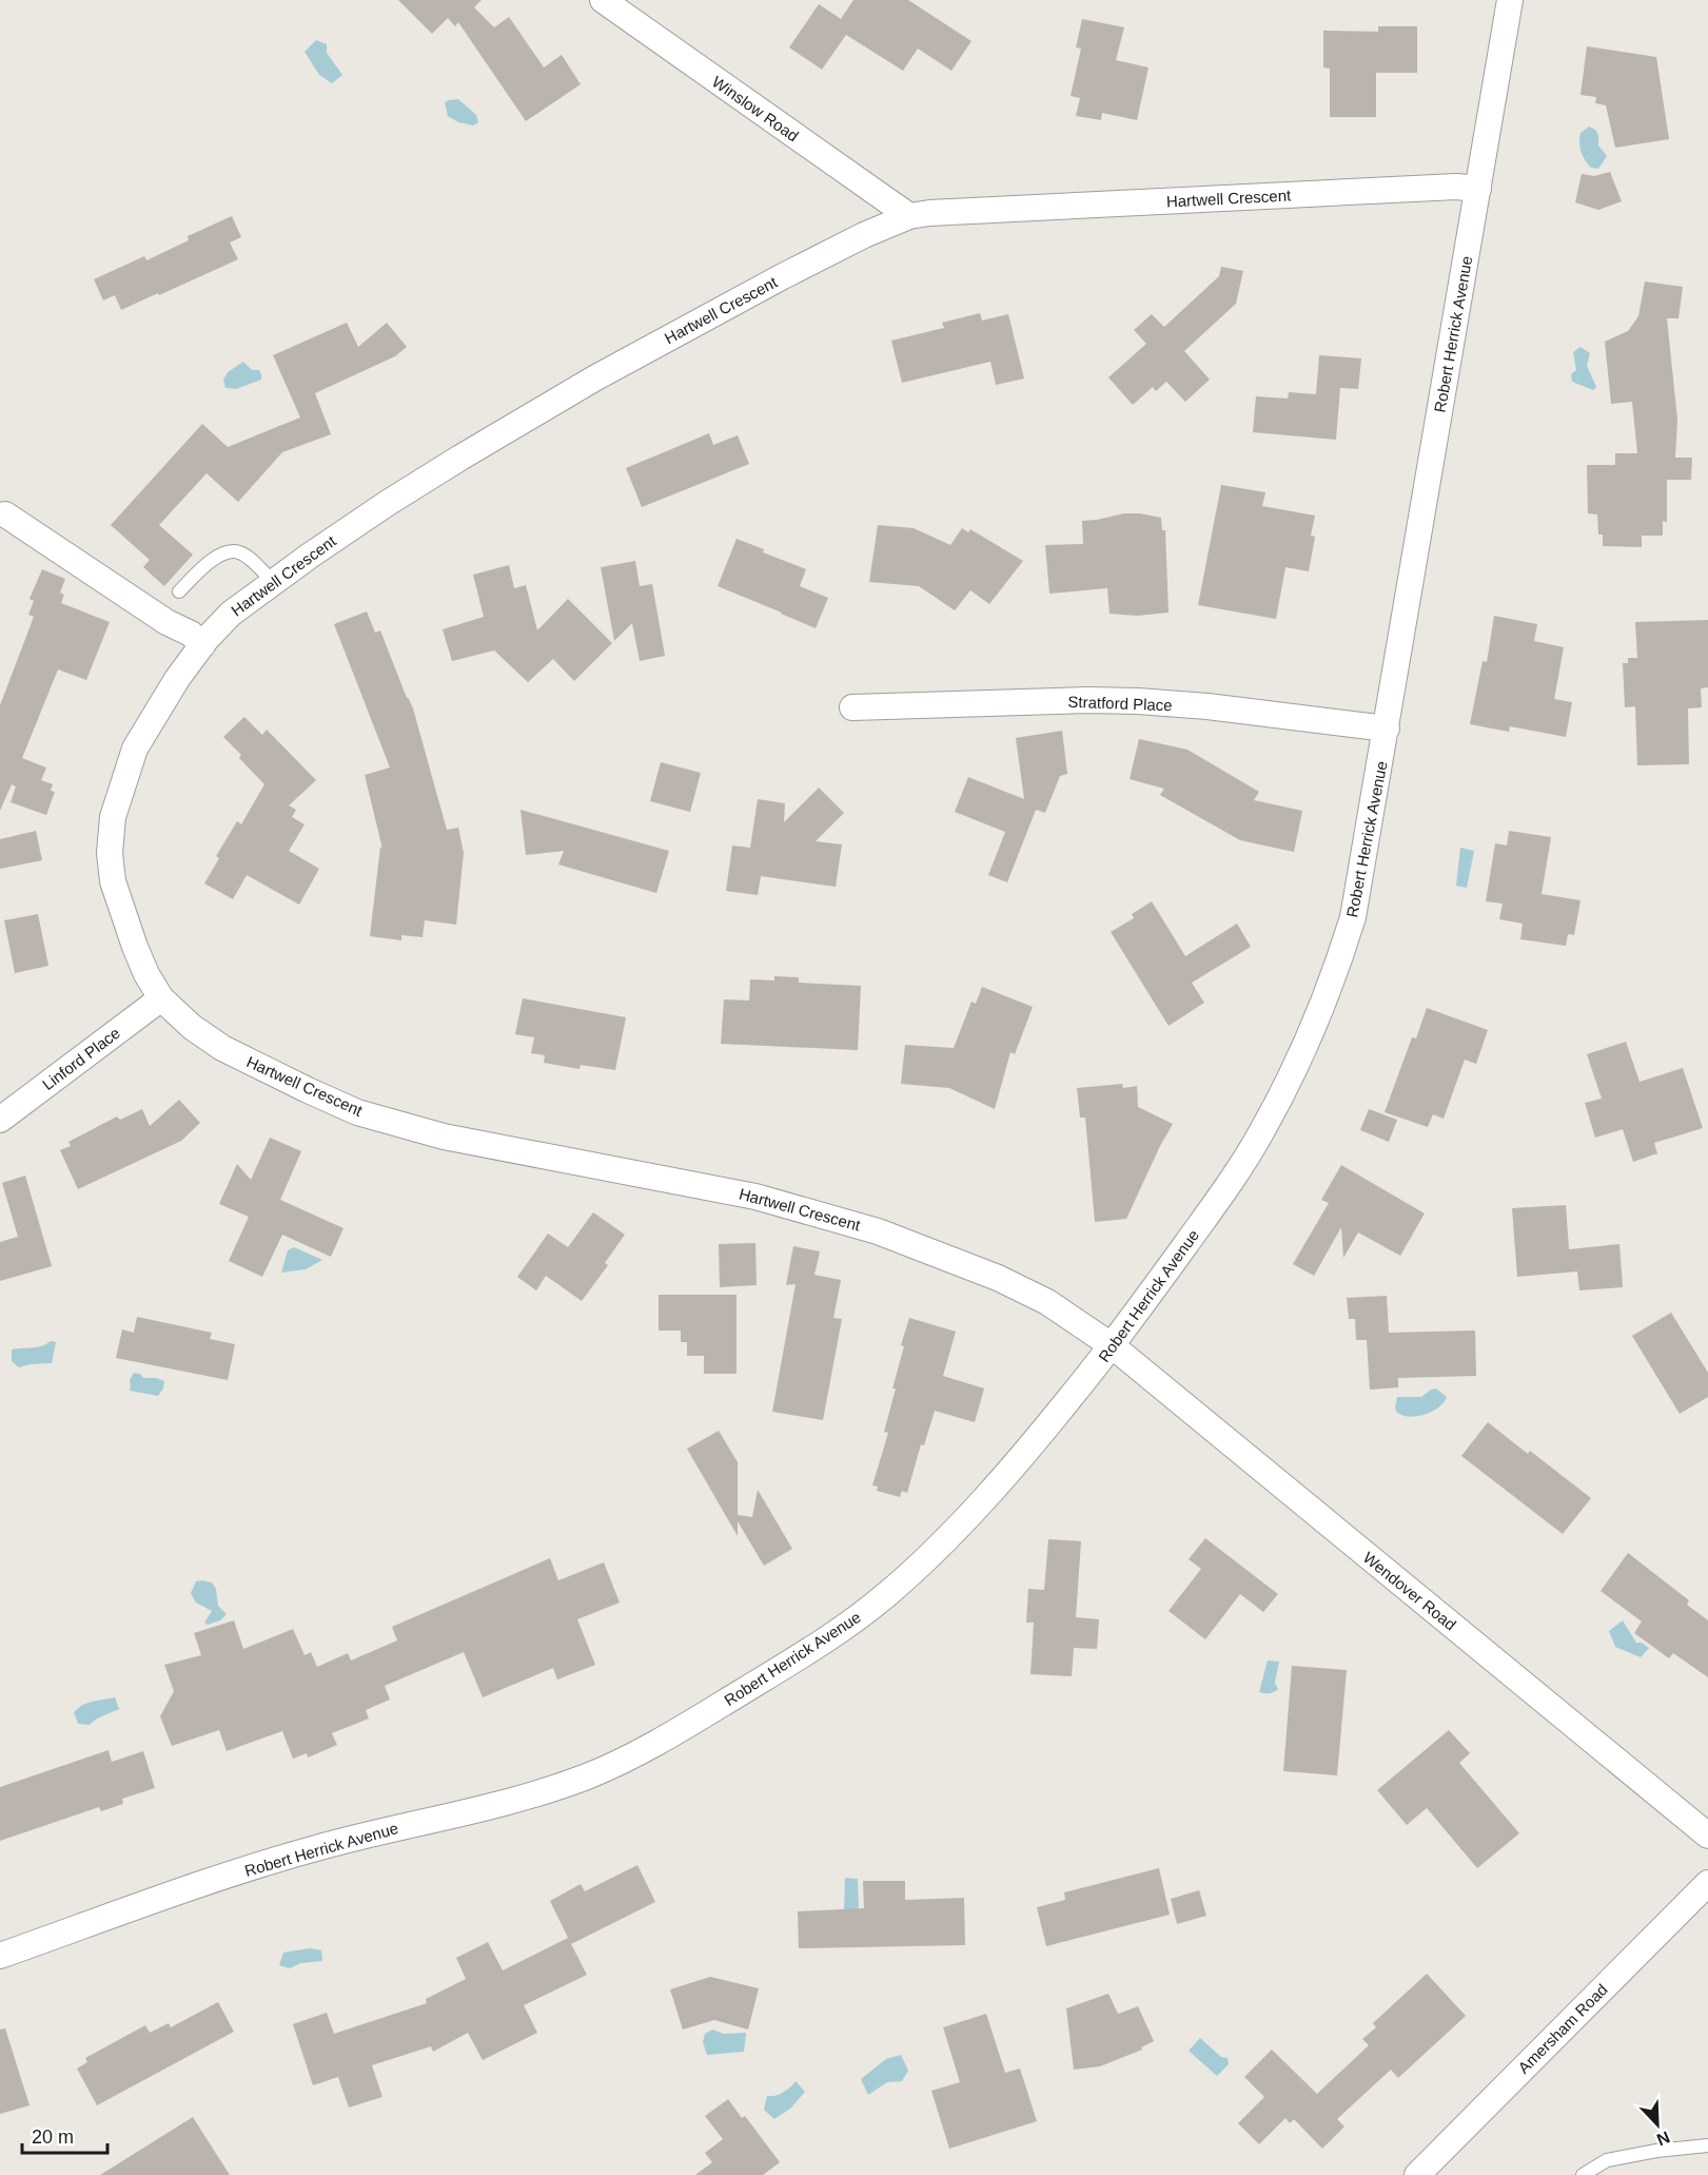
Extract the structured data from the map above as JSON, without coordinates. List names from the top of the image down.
{
  "streets": {
    "street": [
      "Winslow Road",
      "Hartwell Crescent",
      "Robert Herrick Avenue",
      "Stratford Place",
      "Linford Place",
      "Wendover Road",
      "Amersham Road"
    ]
  },
  "crossings": [
    ["Winslow Road", "Hartwell Crescent"],
    ["Hartwell Crescent", "Robert Herrick Avenue"],
    ["Hartwell Crescent", "Linford Place"],
    ["Hartwell Crescent", "Wendover Road"],
    ["Robert Herrick Avenue", "Stratford Place"],
    ["Robert Herrick Avenue", "Wendover Road"]
  ],
  "scale_bar": "20 m",
  "north": "bottom right"
}
